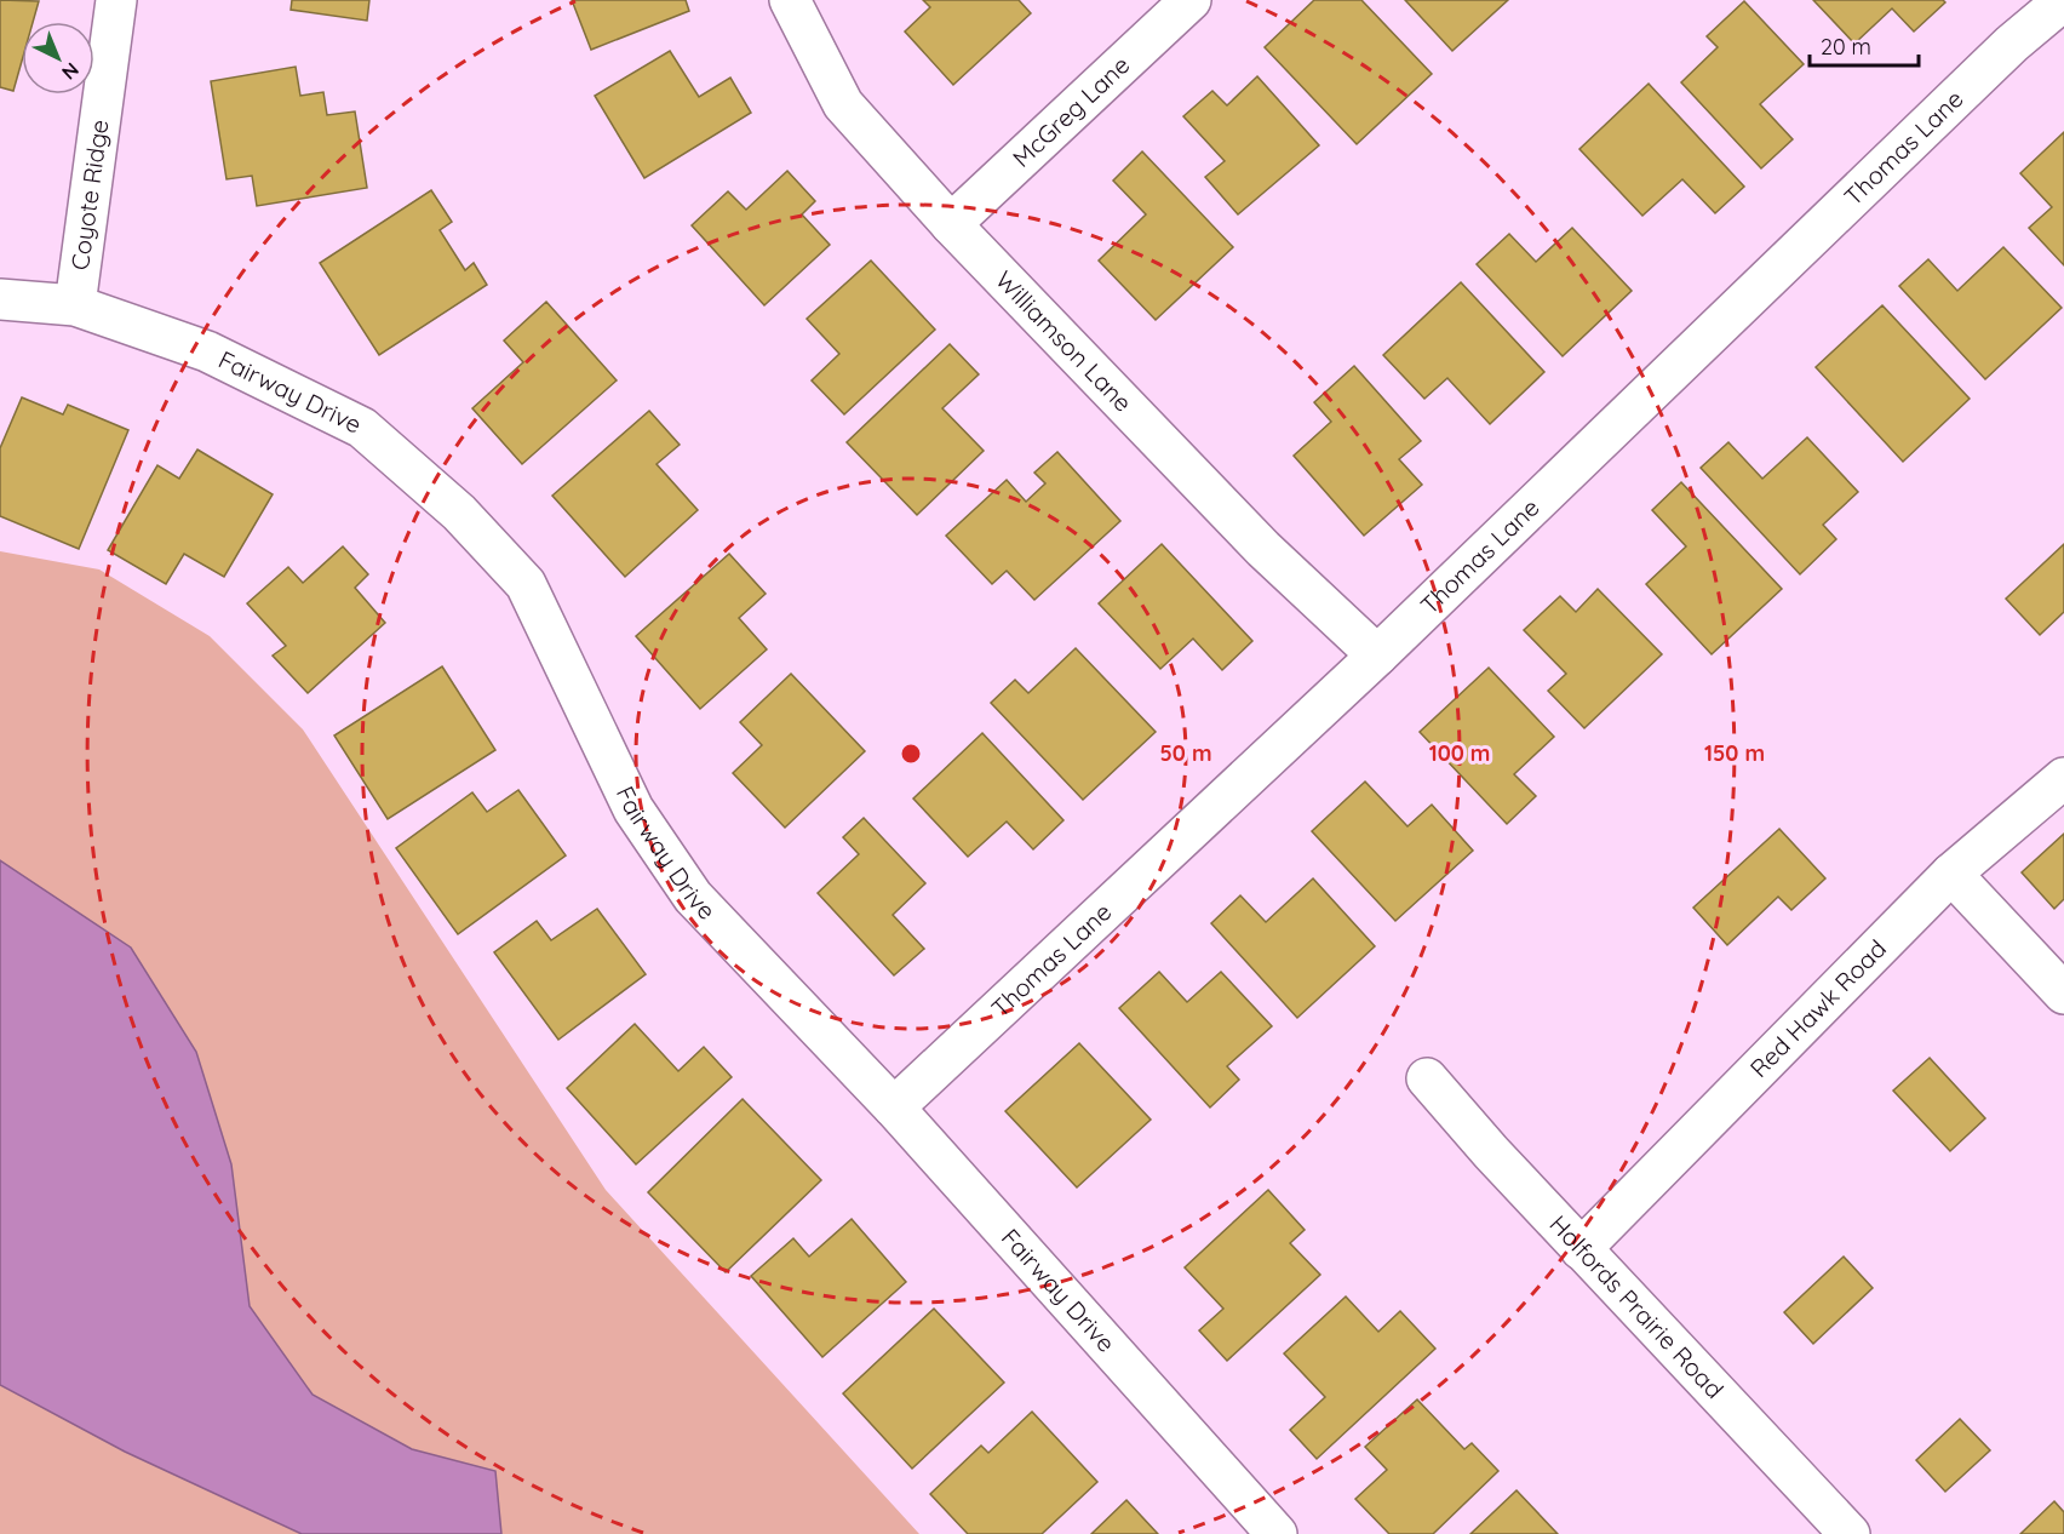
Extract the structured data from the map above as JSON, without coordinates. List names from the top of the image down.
{
  "streets": {
    "street": [
      "McGreg Lane",
      "Thomas Lane",
      "Coyote Ridge",
      "Williamson Lane",
      "Fairway Drive",
      "Red Hawk Road",
      "Holfords Prairie Road"
    ]
  },
  "crossings": [
    ["McGreg Lane", "Williamson Lane"],
    ["Thomas Lane", "Williamson Lane"],
    ["Thomas Lane", "Fairway Drive"],
    ["Coyote Ridge", "Fairway Drive"],
    ["Red Hawk Road", "Holfords Prairie Road"]
  ],
  "scale_bar": "20 m",
  "north": "bottom right",
  "rings": ["50 m", "100 m", "150 m"]
}
